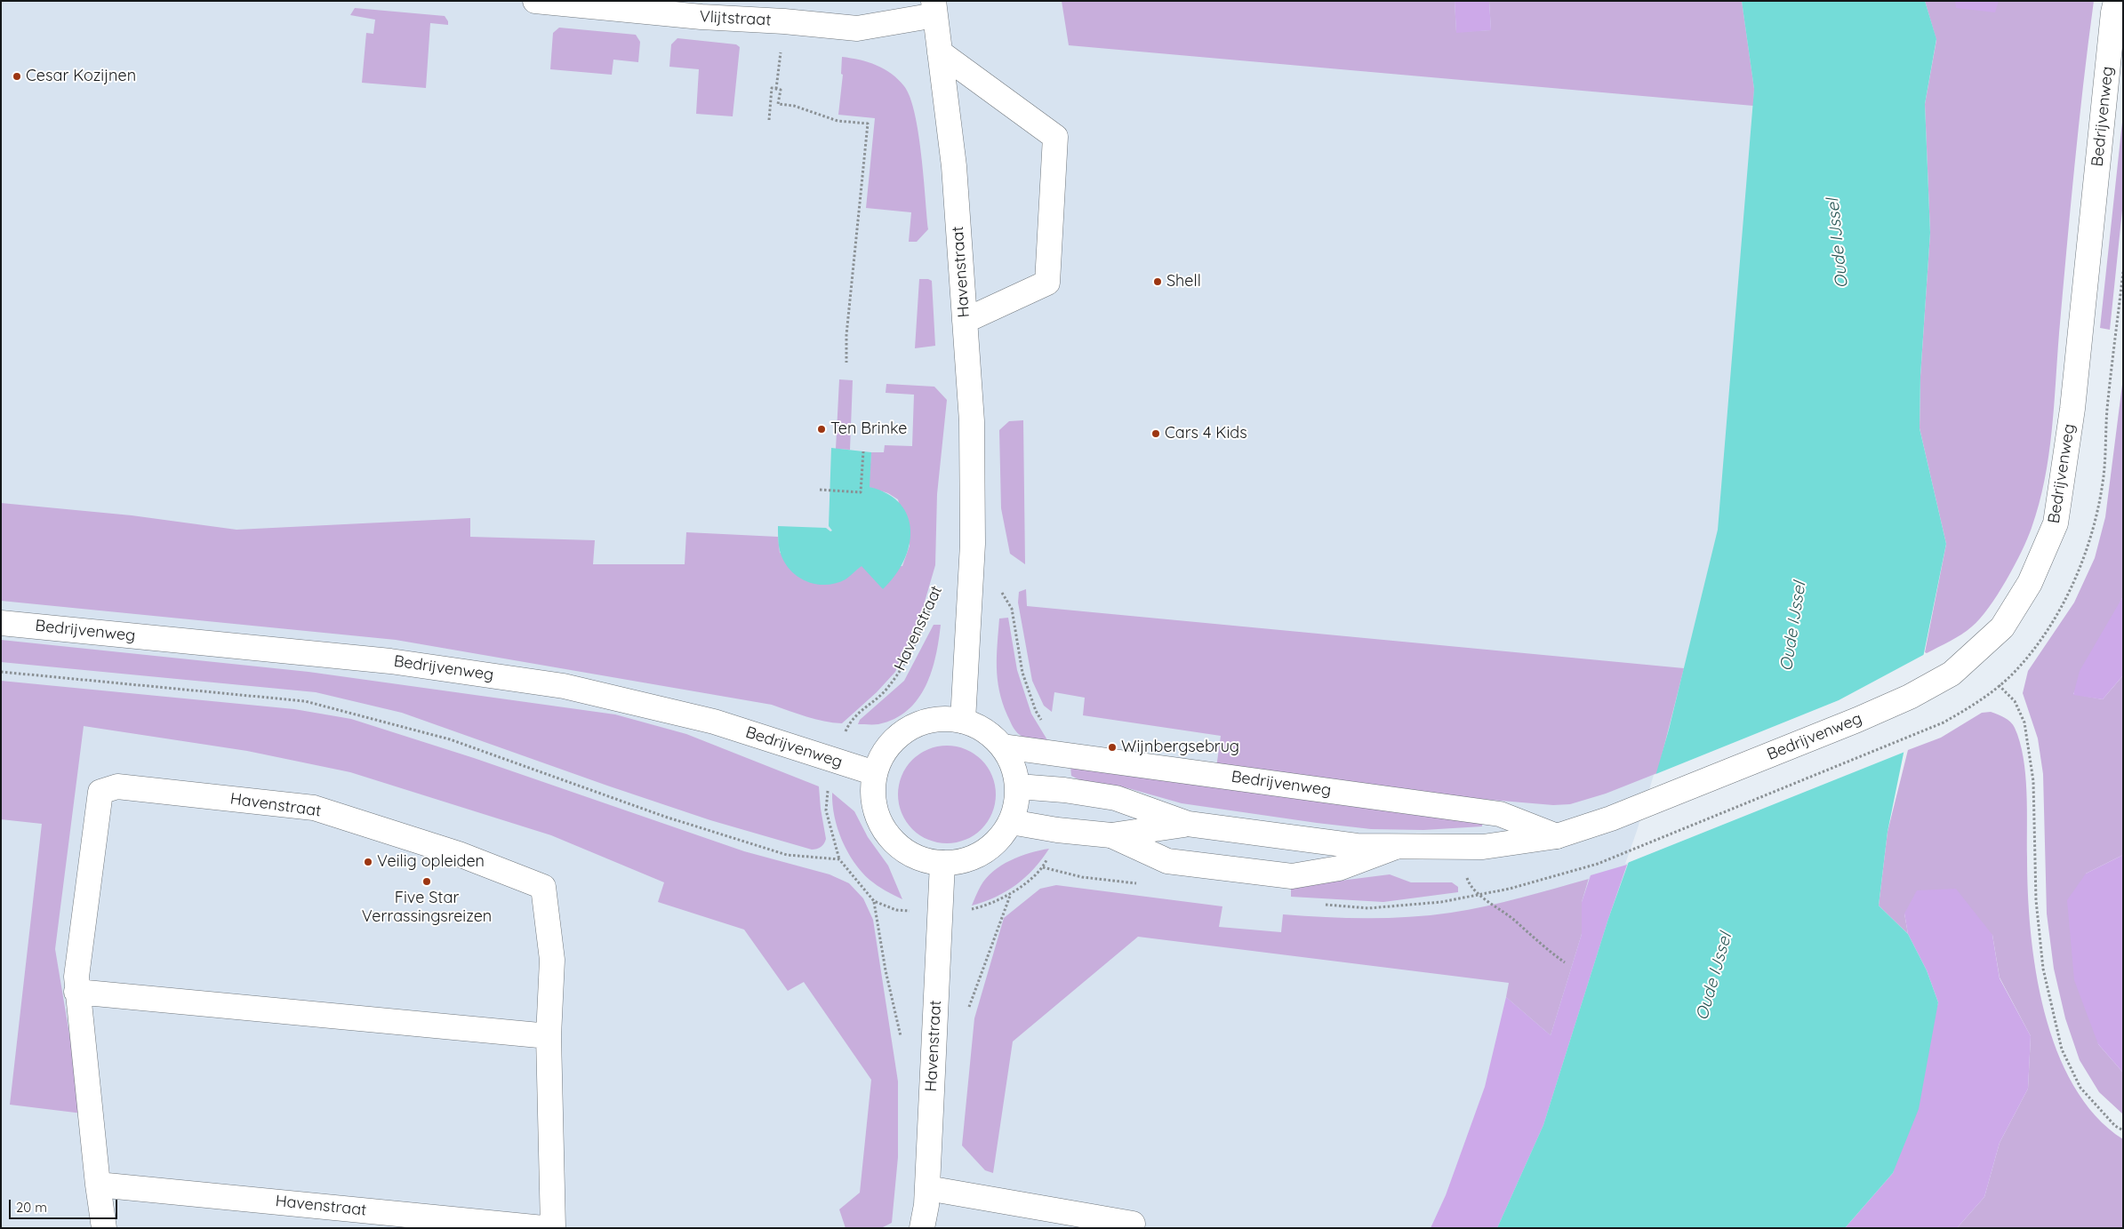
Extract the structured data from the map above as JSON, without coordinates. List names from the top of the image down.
{
  "streets": {
    "street": ["Vlijtstraat", "Bedrijvenweg", "Havenstraat"]
  },
  "crossings": [
    ["Vlijtstraat", "Havenstraat"],
    ["Bedrijvenweg", "Havenstraat"]
  ],
  "water": ["Oude IJssel"],
  "places": [
    "Cesar Kozijnen",
    "Shell",
    "Ten Brinke",
    "Cars 4 Kids",
    "Wijnbergsebrug",
    "Veilig opleiden",
    "Five Star Verrassingsreizen"
  ],
  "scale_bar": "20 m"
}
